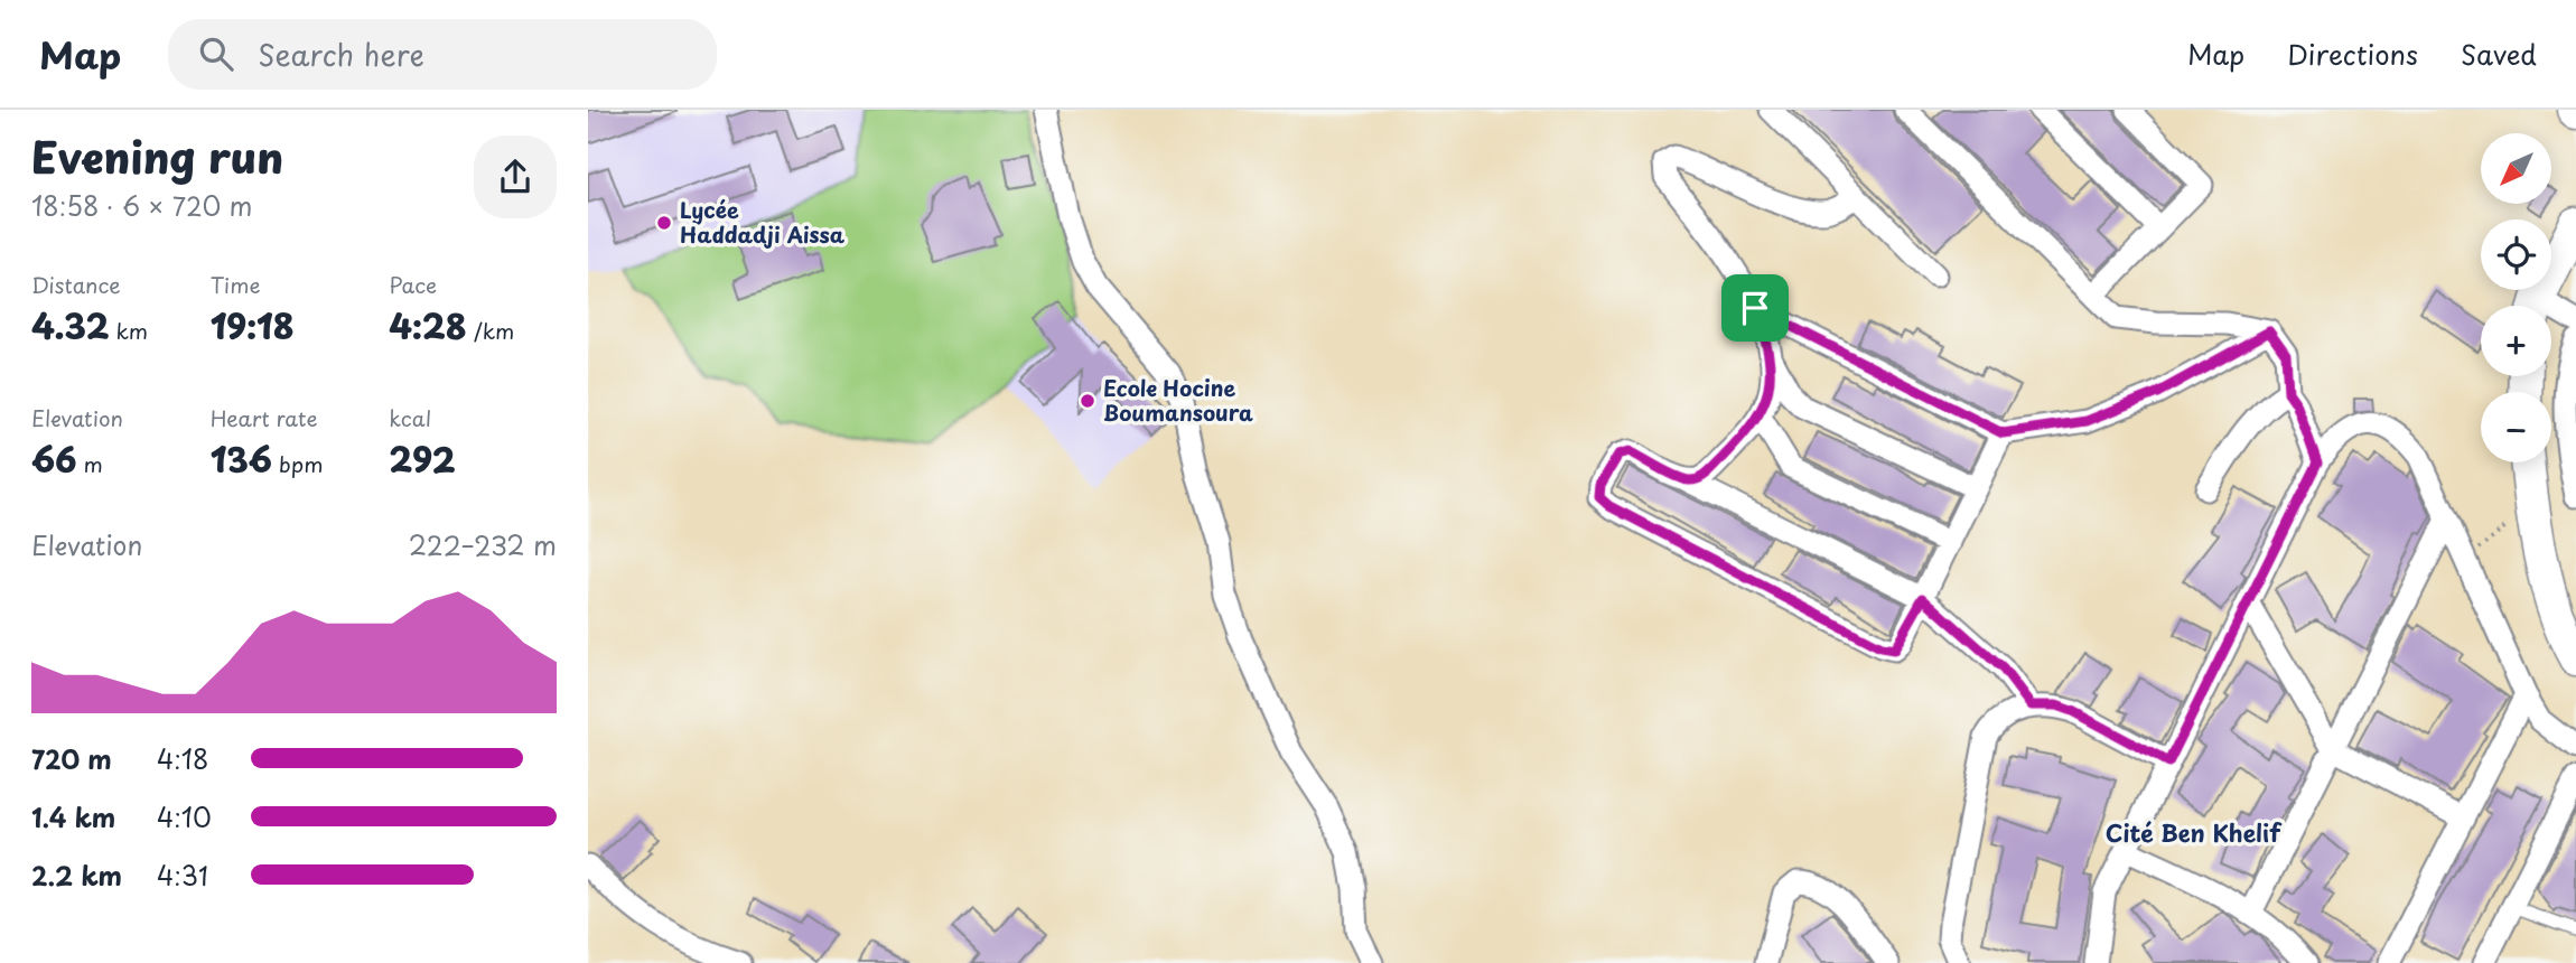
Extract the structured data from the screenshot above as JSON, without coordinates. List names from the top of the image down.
{
  "districts": ["Cité Ben Khelif"],
  "places": ["Lycée Haddadji Aissa", "Ecole Hocine Boumansoura"],
  "north": "bottom left",
  "page": {
    "header": "Map",
    "search": "Search here",
    "nav": ["Map", "Directions", "Saved"],
    "heading": ["Evening run", "18:58 · 6 × 720 m"],
    "map_buttons": ["+", "−"],
    "stats": [
      ["Distance", "4.32 km"],
      ["Time", "19:18"],
      ["Pace", "4:28 /km"],
      ["Elevation", "66 m"],
      ["Heart rate", "136 bpm"],
      ["kcal", "292"]
    ],
    "chart": ["Elevation", "222–232 m"],
    "list": [
      {
        "name": "720 m",
        "note": "4:18"
      },
      {
        "name": "1.4 km",
        "note": "4:10"
      },
      {
        "name": "2.2 km",
        "note": "4:31"
      }
    ]
  }
}
